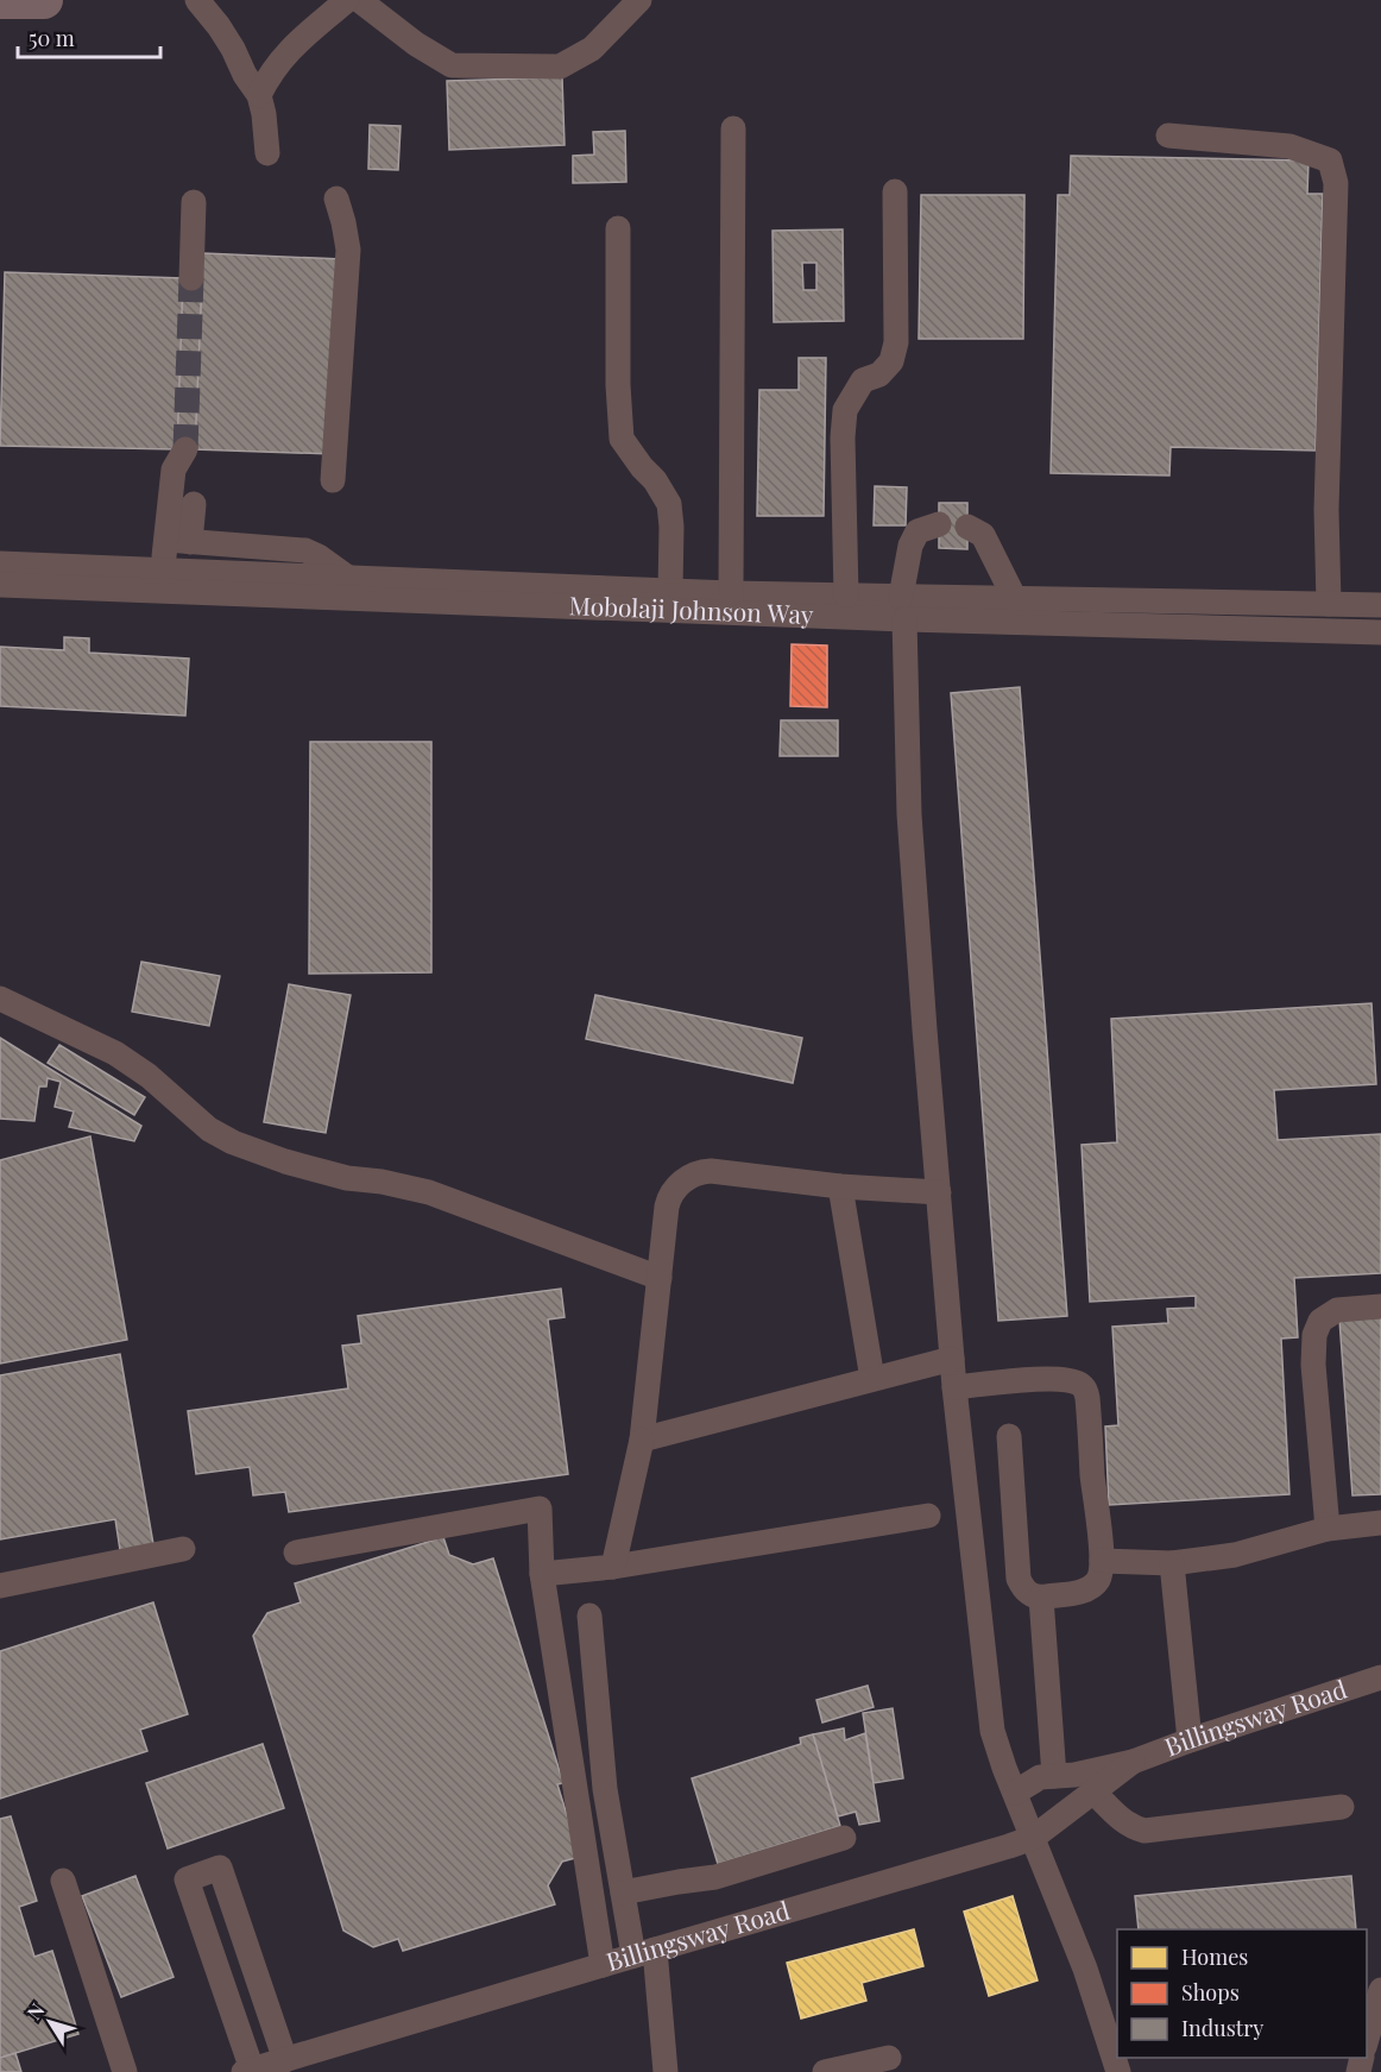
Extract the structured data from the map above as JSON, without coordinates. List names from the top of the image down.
{
  "streets": {
    "street": ["Mobolaji Johnson Way", "Billingsway Road"]
  },
  "legend": ["Homes", "Shops", "Industry"],
  "scale_bar": "50 m",
  "north": "top left"
}
